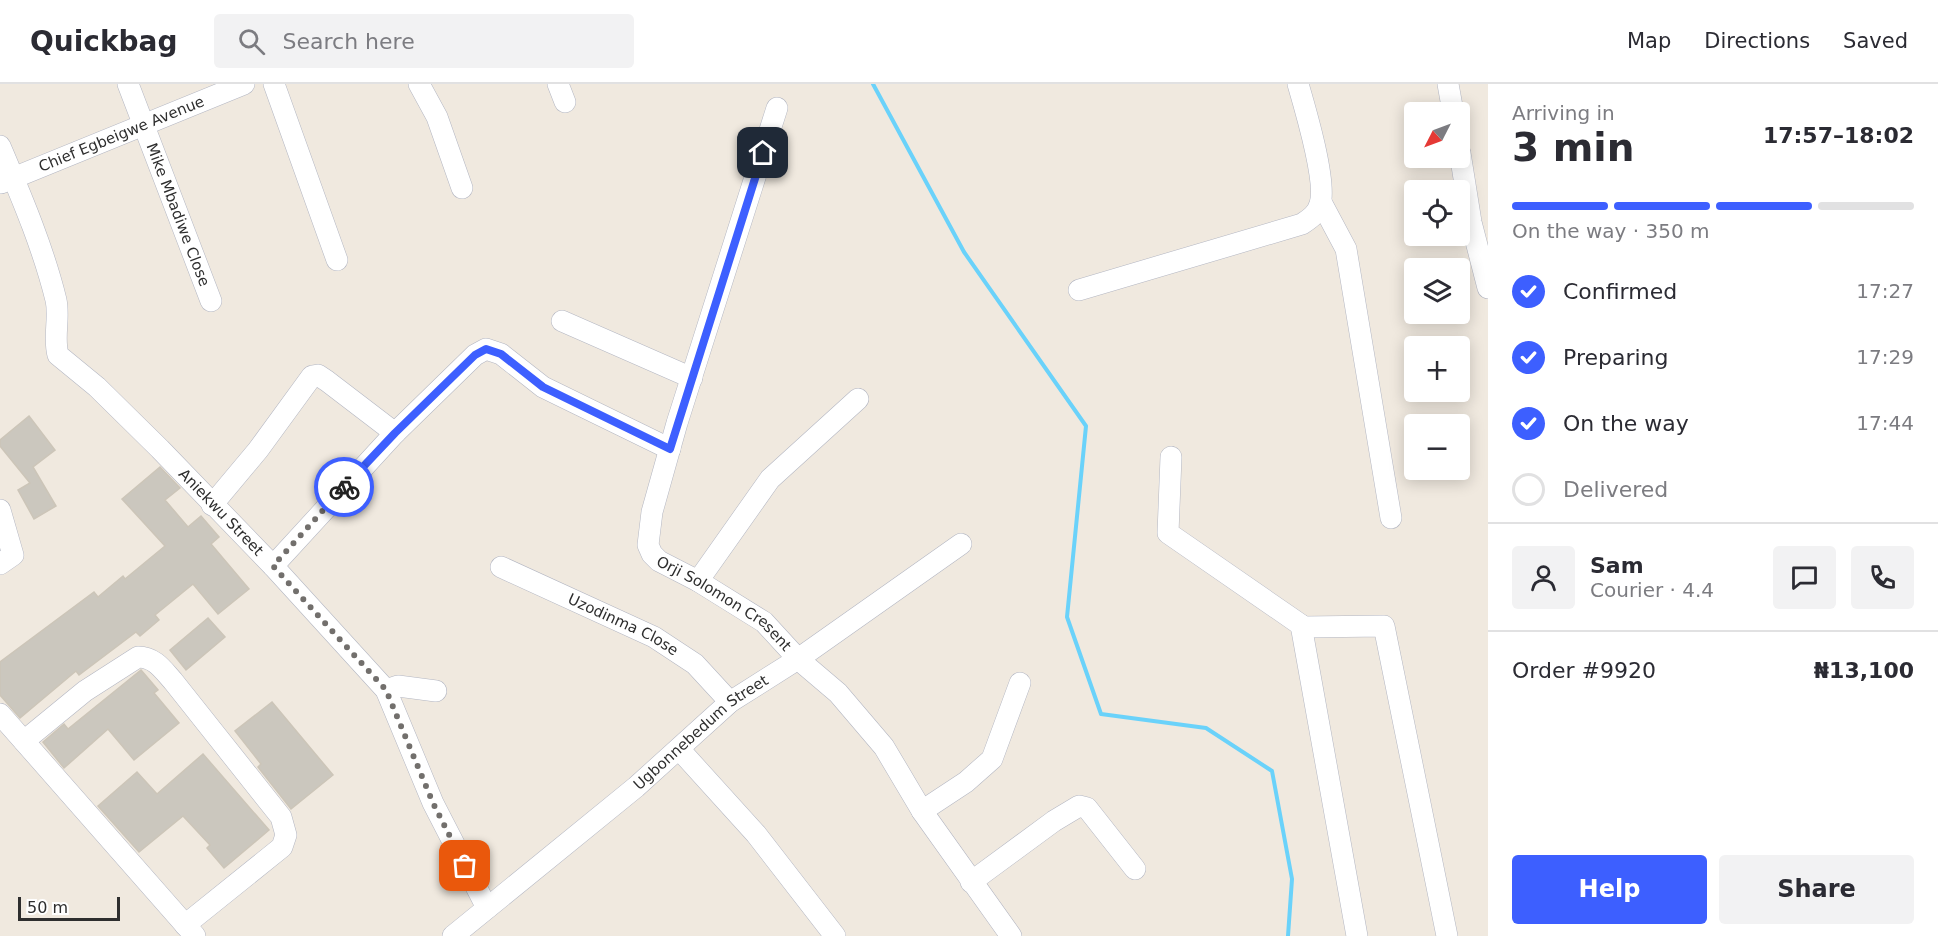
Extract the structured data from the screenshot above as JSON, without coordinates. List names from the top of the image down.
{
  "streets": {
    "street": [
      "Chief Egbeigwe Avenue",
      "Mike Mbadiwe Close",
      "Aniekwu Street",
      "Orji Solomon Cresent",
      "Uzodinma Close",
      "Ugbonnebedum Street"
    ]
  },
  "crossings": [
    ["Chief Egbeigwe Avenue", "Mike Mbadiwe Close"],
    ["Chief Egbeigwe Avenue", "Aniekwu Street"],
    ["Aniekwu Street", "Ugbonnebedum Street"],
    ["Orji Solomon Cresent", "Ugbonnebedum Street"],
    ["Uzodinma Close", "Ugbonnebedum Street"]
  ],
  "scale_bar": "50 m",
  "north": "bottom left",
  "page": {
    "header": "Quickbag",
    "search": "Search here",
    "nav": ["Map", "Directions", "Saved"],
    "heading": ["3 min", "Arriving in", "17:57–18:02"],
    "panel": [
      "Sam",
      "Courier · 4.4",
      "Order #9920",
      "₦13,100"
    ],
    "map_buttons": ["+", "−"],
    "bar": "On the way · 350 m",
    "list": [
      ["Confirmed", "17:27"],
      ["Preparing", "17:29"],
      ["On the way", "17:44"],
      "Delivered"
    ],
    "buttons": ["Help", "Share"],
    "scale": "50 m"
  }
}
